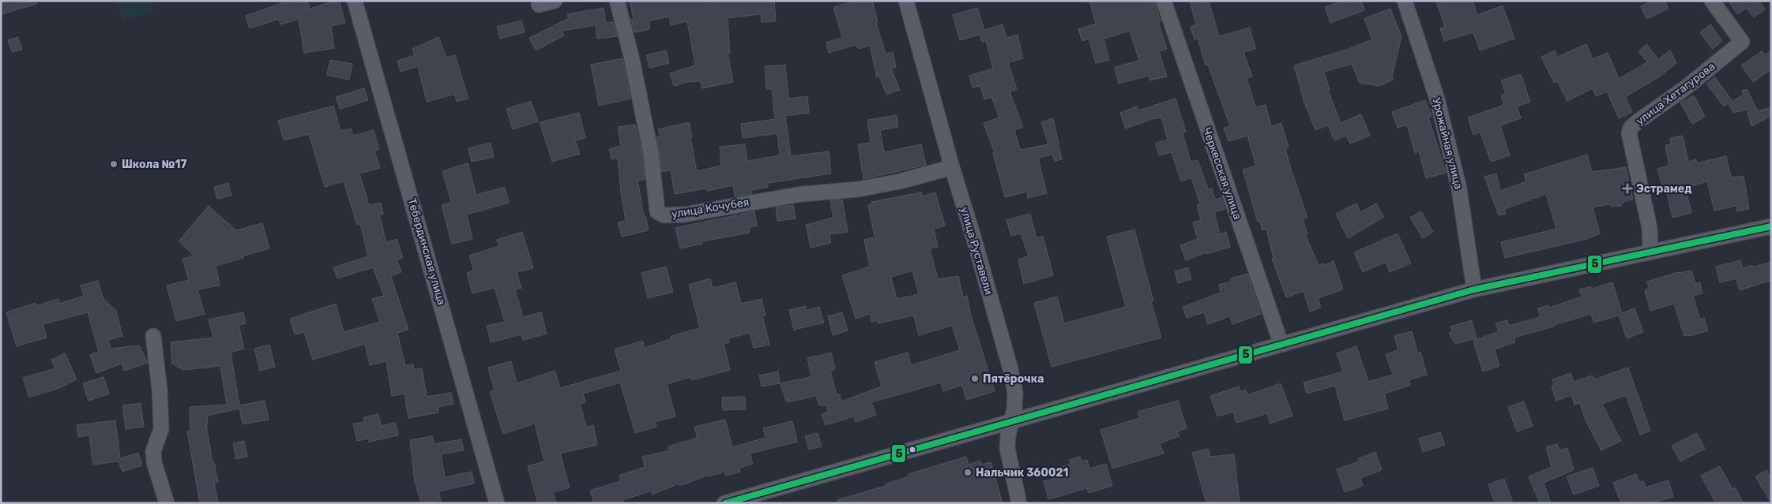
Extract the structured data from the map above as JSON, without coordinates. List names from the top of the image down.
{
  "streets": {
    "street": [
      "улица Хетагурова",
      "Урожайная улица",
      "Черкесская улица",
      "улица Кочубея",
      "улица Руставели",
      "Тебердинская улица"
    ]
  },
  "crossings": [
    ["улица Кочубея", "улица Руставели"]
  ],
  "places": {
    "other": ["Школа №17", "Пятёрочка", "Нальчик 360021"],
    "health": ["Эстрамед"]
  },
  "lines": ["transit line 5"]
}
